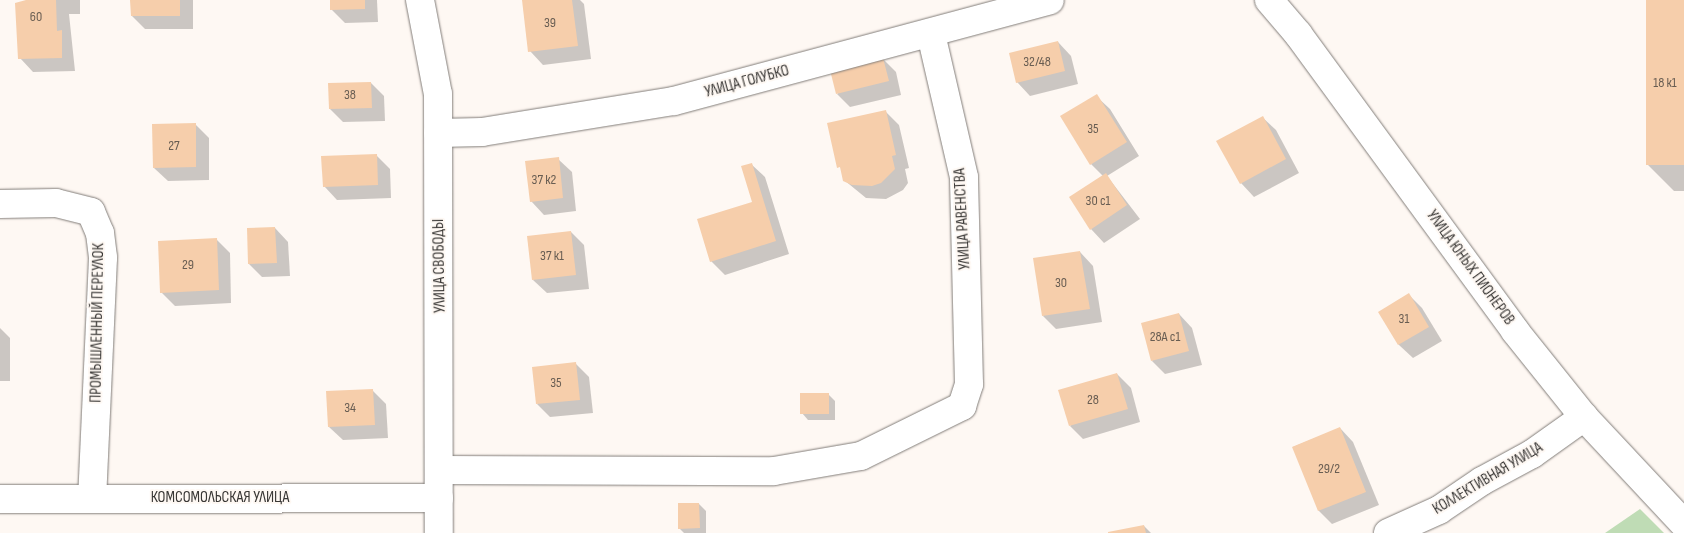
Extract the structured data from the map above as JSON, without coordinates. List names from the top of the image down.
{
  "streets": {
    "street": [
      "УЛИЦА ГОЛУБКО",
      "УЛИЦА РАВЕНСТВА",
      "УЛИЦА СВОБОДЫ",
      "УЛИЦА ЮНЫХ ПИОНЕРОВ",
      "ПРОМЫШЛЕННЫЙ ПЕРЕУЛОК",
      "КОЛЛЕКТИВНАЯ УЛИЦА",
      "КОМСОМОЛЬСКАЯ УЛИЦА"
    ]
  },
  "crossings": [
    ["УЛИЦА ГОЛУБКО", "УЛИЦА РАВЕНСТВА"],
    ["УЛИЦА ГОЛУБКО", "УЛИЦА СВОБОДЫ"],
    ["УЛИЦА РАВЕНСТВА", "УЛИЦА СВОБОДЫ"],
    ["УЛИЦА СВОБОДЫ", "КОМСОМОЛЬСКАЯ УЛИЦА"],
    ["УЛИЦА ЮНЫХ ПИОНЕРОВ", "КОЛЛЕКТИВНАЯ УЛИЦА"],
    ["ПРОМЫШЛЕННЫЙ ПЕРЕУЛОК", "КОМСОМОЛЬСКАЯ УЛИЦА"]
  ],
  "house_numbers": [
    "60",
    "39",
    "32/48",
    "18 к1",
    "38",
    "35",
    "27",
    "37 к2",
    "30 с1",
    "37 к1",
    "29",
    "30",
    "31",
    "28А с1",
    "35",
    "28",
    "34",
    "29/2"
  ]
}
